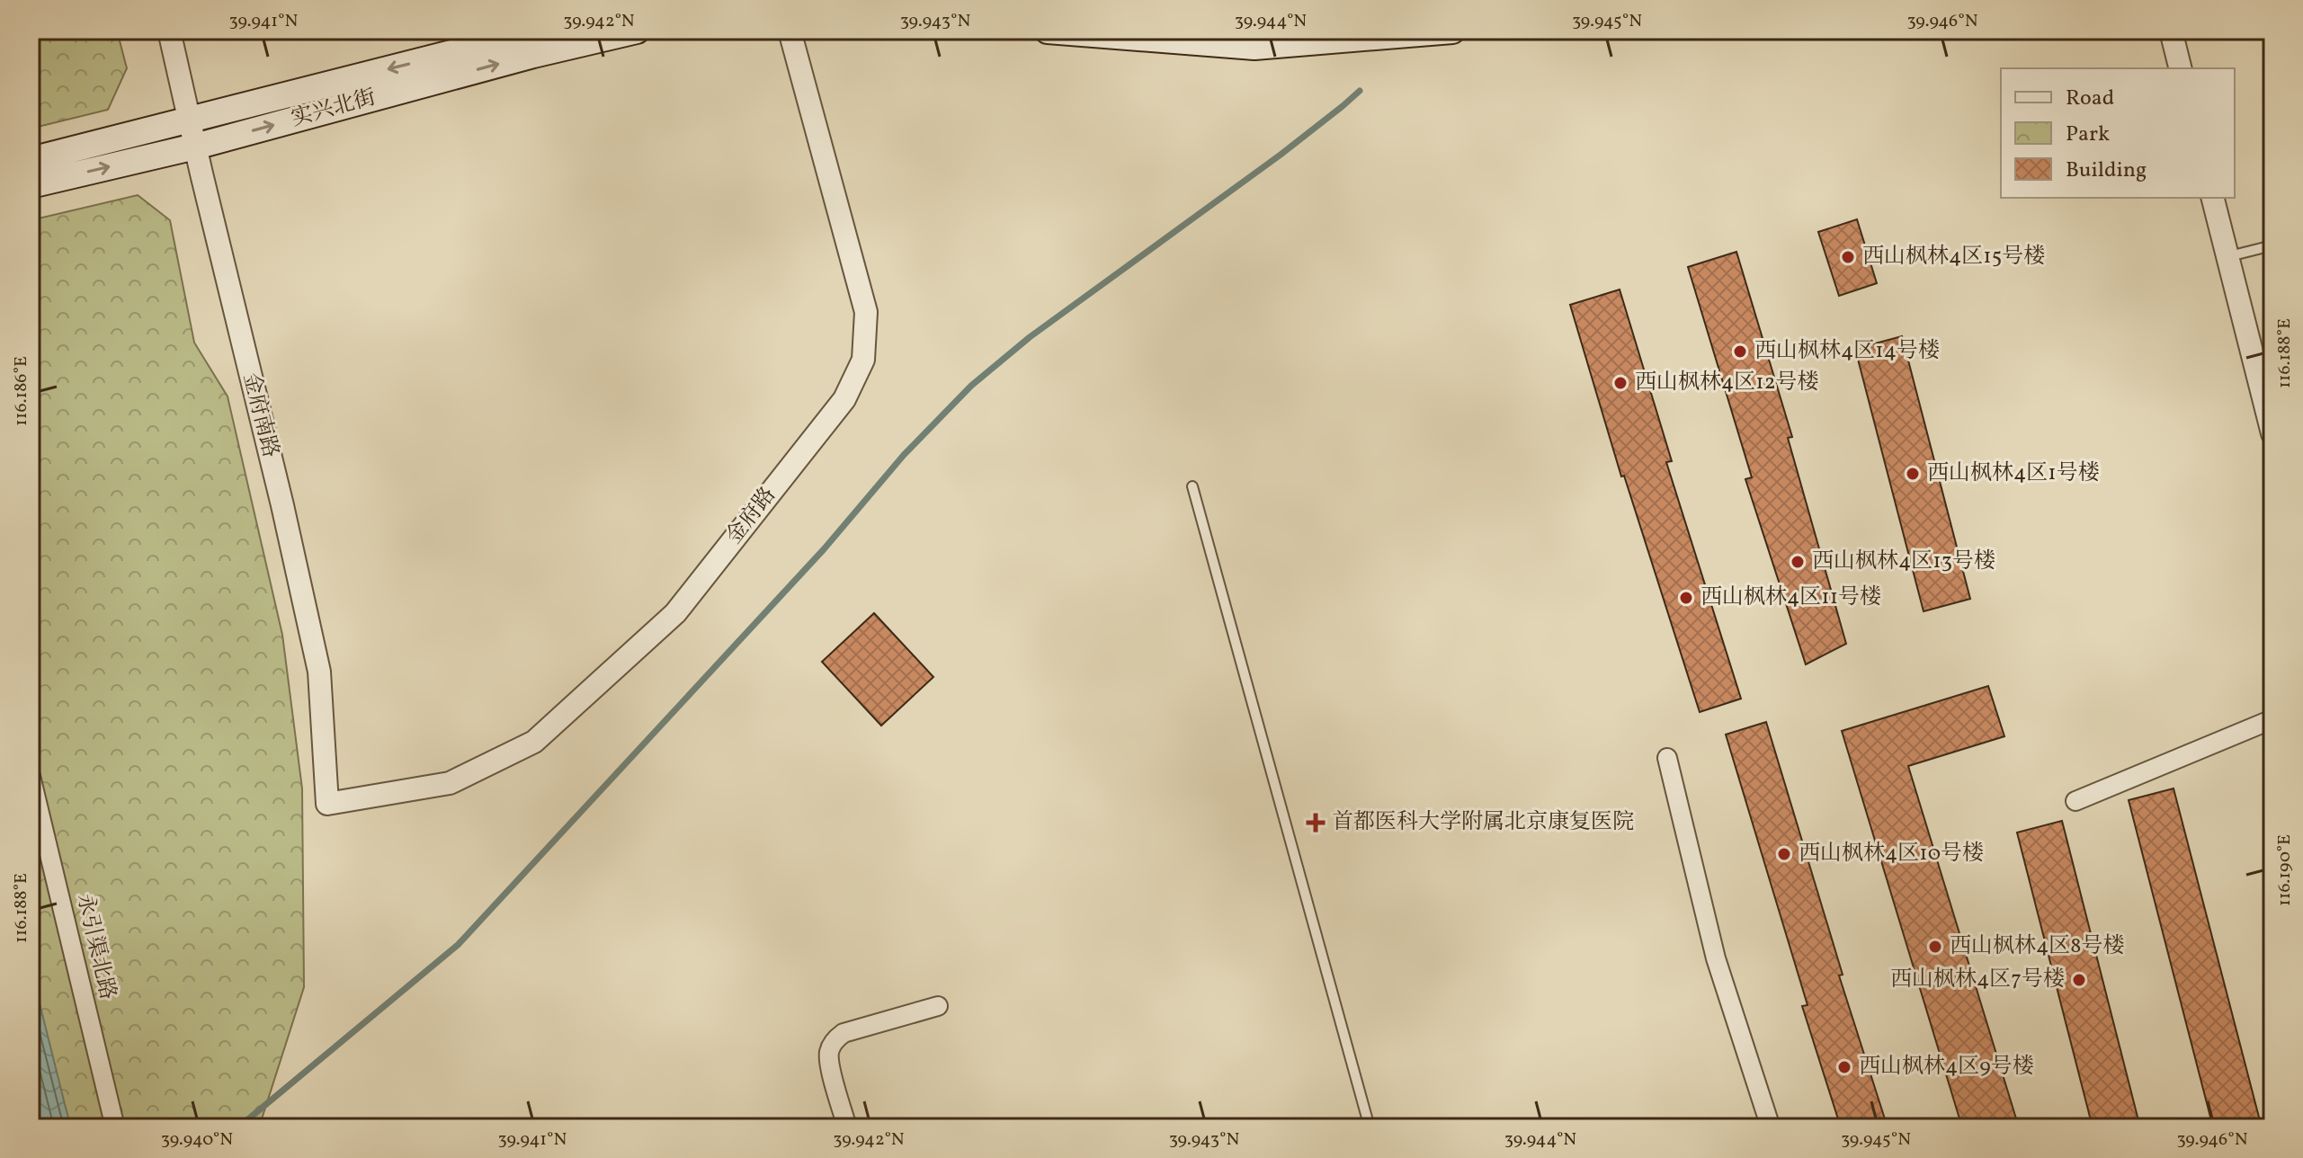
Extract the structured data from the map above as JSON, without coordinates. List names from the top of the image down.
{
  "streets": {
    "main road": ["实兴北街"],
    "street": ["金府南路", "金府路", "永引渠北路"]
  },
  "crossings": [
    ["实兴北街", "金府南路"],
    ["金府南路", "金府路"]
  ],
  "places": {
    "other": [
      "西山枫林4区15号楼",
      "西山枫林4区14号楼",
      "西山枫林4区12号楼",
      "西山枫林4区1号楼",
      "西山枫林4区13号楼",
      "西山枫林4区11号楼",
      "西山枫林4区10号楼",
      "西山枫林4区8号楼",
      "西山枫林4区7号楼",
      "西山枫林4区9号楼"
    ],
    "health": ["首都医科大学附属北京康复医院"]
  },
  "legend": ["Road", "Park", "Building"],
  "coordinates": [
    "39.941°N",
    "39.942°N",
    "39.943°N",
    "39.944°N",
    "39.945°N",
    "39.946°N",
    "116.188°E",
    "116.186°E",
    "116.190°E",
    "39.940°N"
  ]
}
